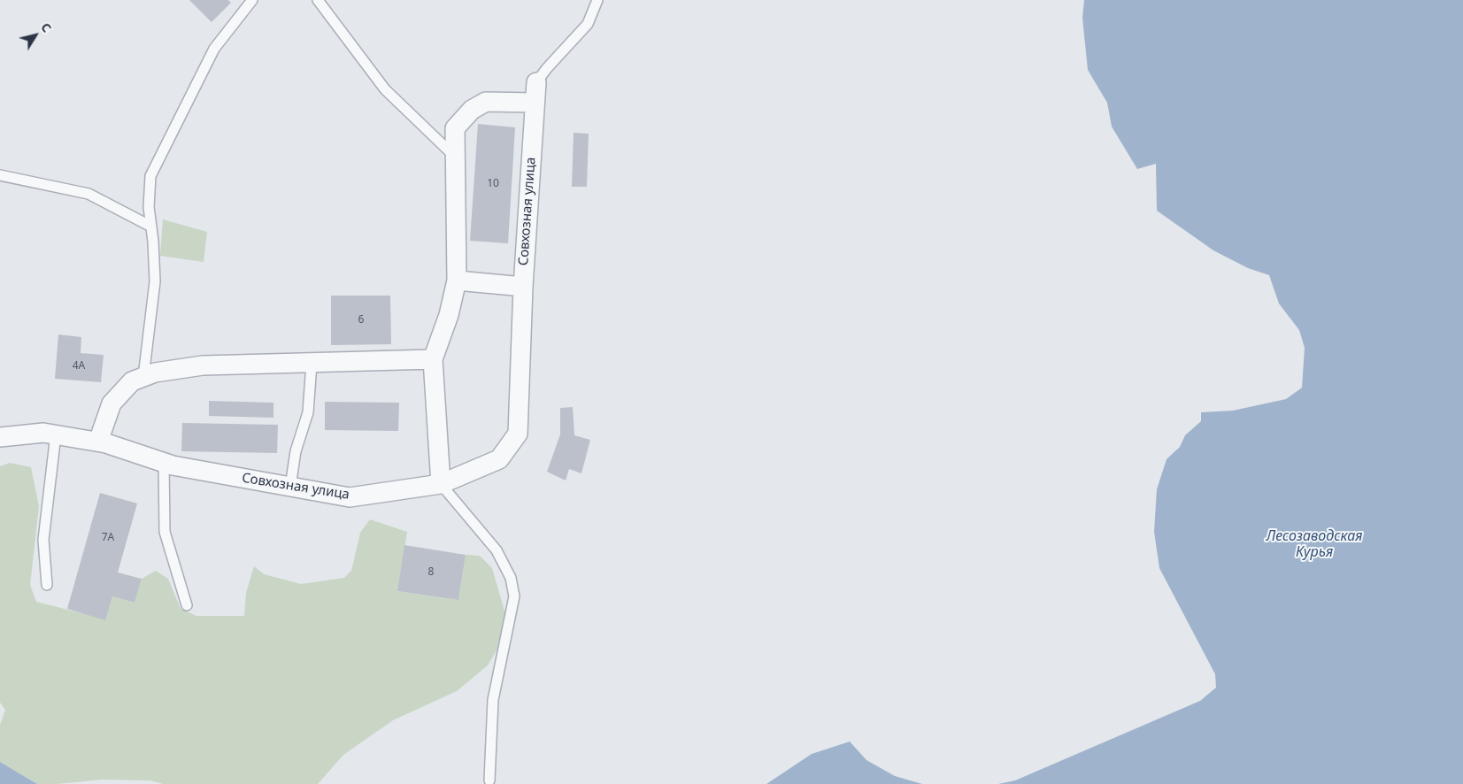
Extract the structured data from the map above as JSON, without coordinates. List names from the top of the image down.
{
  "streets": {
    "street": ["Совхозная улица"]
  },
  "water": ["Лесозаводская Курья"],
  "house_numbers": [
    "10",
    "6",
    "4А",
    "7А",
    "8"
  ],
  "north": "top right"
}
